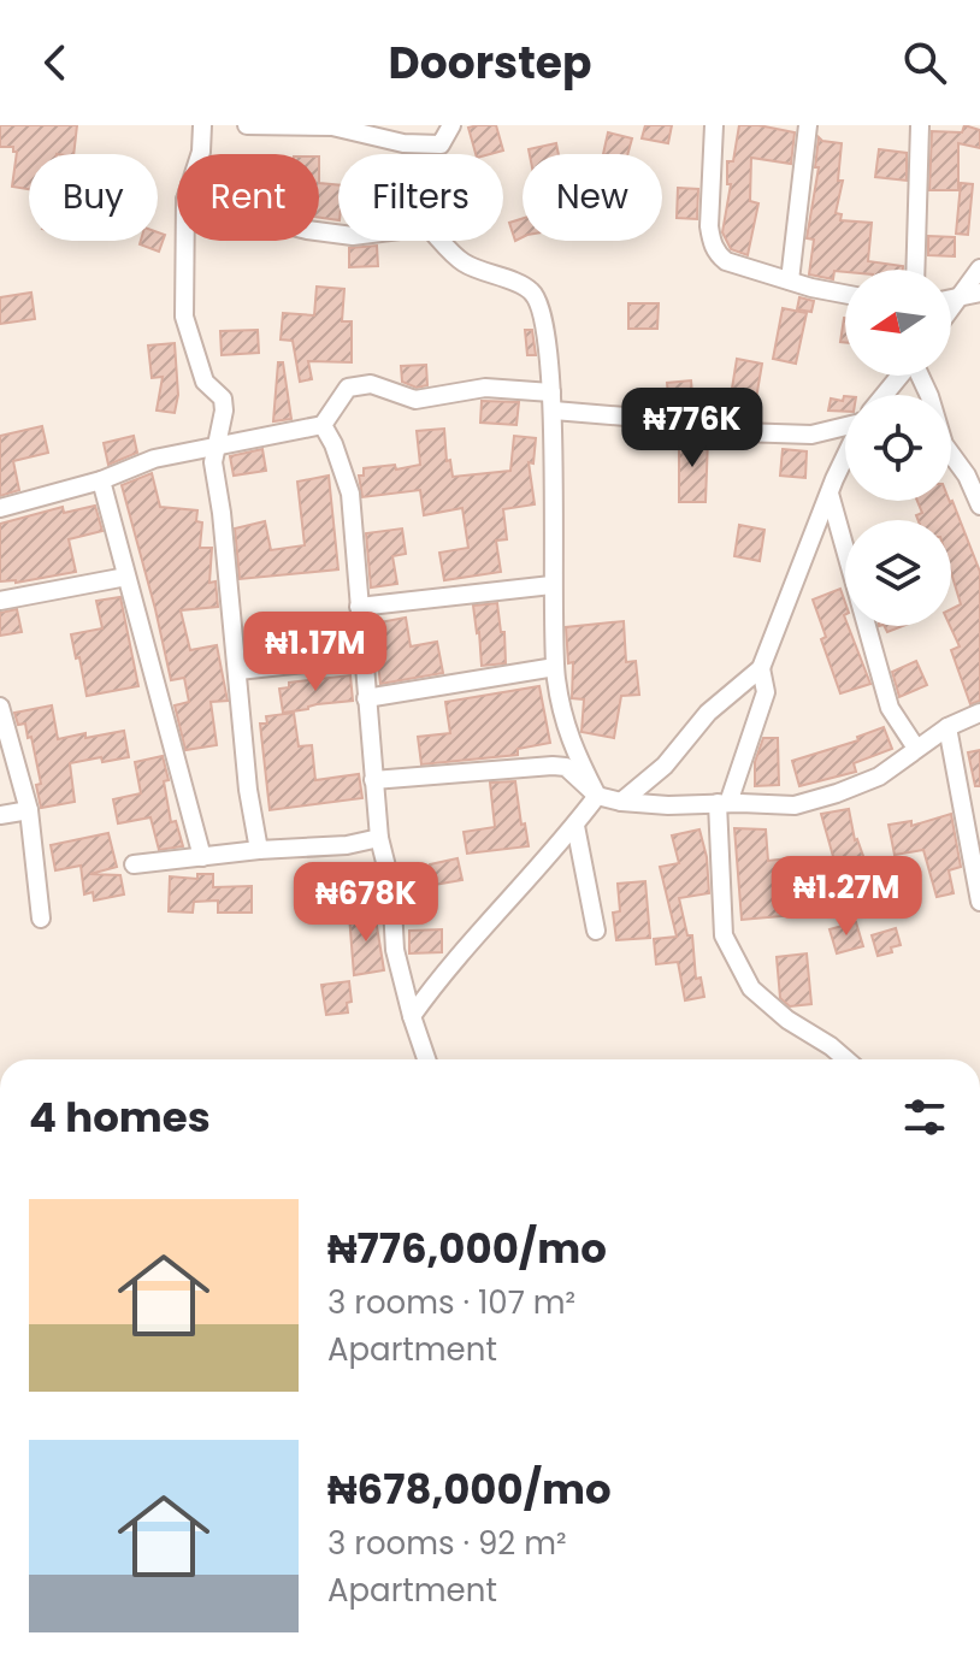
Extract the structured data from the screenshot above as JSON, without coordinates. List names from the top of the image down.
{
  "north": "left",
  "page": {
    "header": "Doorstep",
    "chip": [
      "Buy",
      "Rent",
      "Filters",
      "New"
    ],
    "price": [
      "₦776K",
      "₦1.17M",
      "₦1.27M",
      "₦678K"
    ],
    "heading": "4 homes",
    "list": [
      {
        "name": "₦776,000/mo",
        "note": "3 rooms · 107 m² · Apartment"
      },
      {
        "name": "₦678,000/mo",
        "note": "3 rooms · 92 m² · Apartment"
      }
    ]
  }
}
